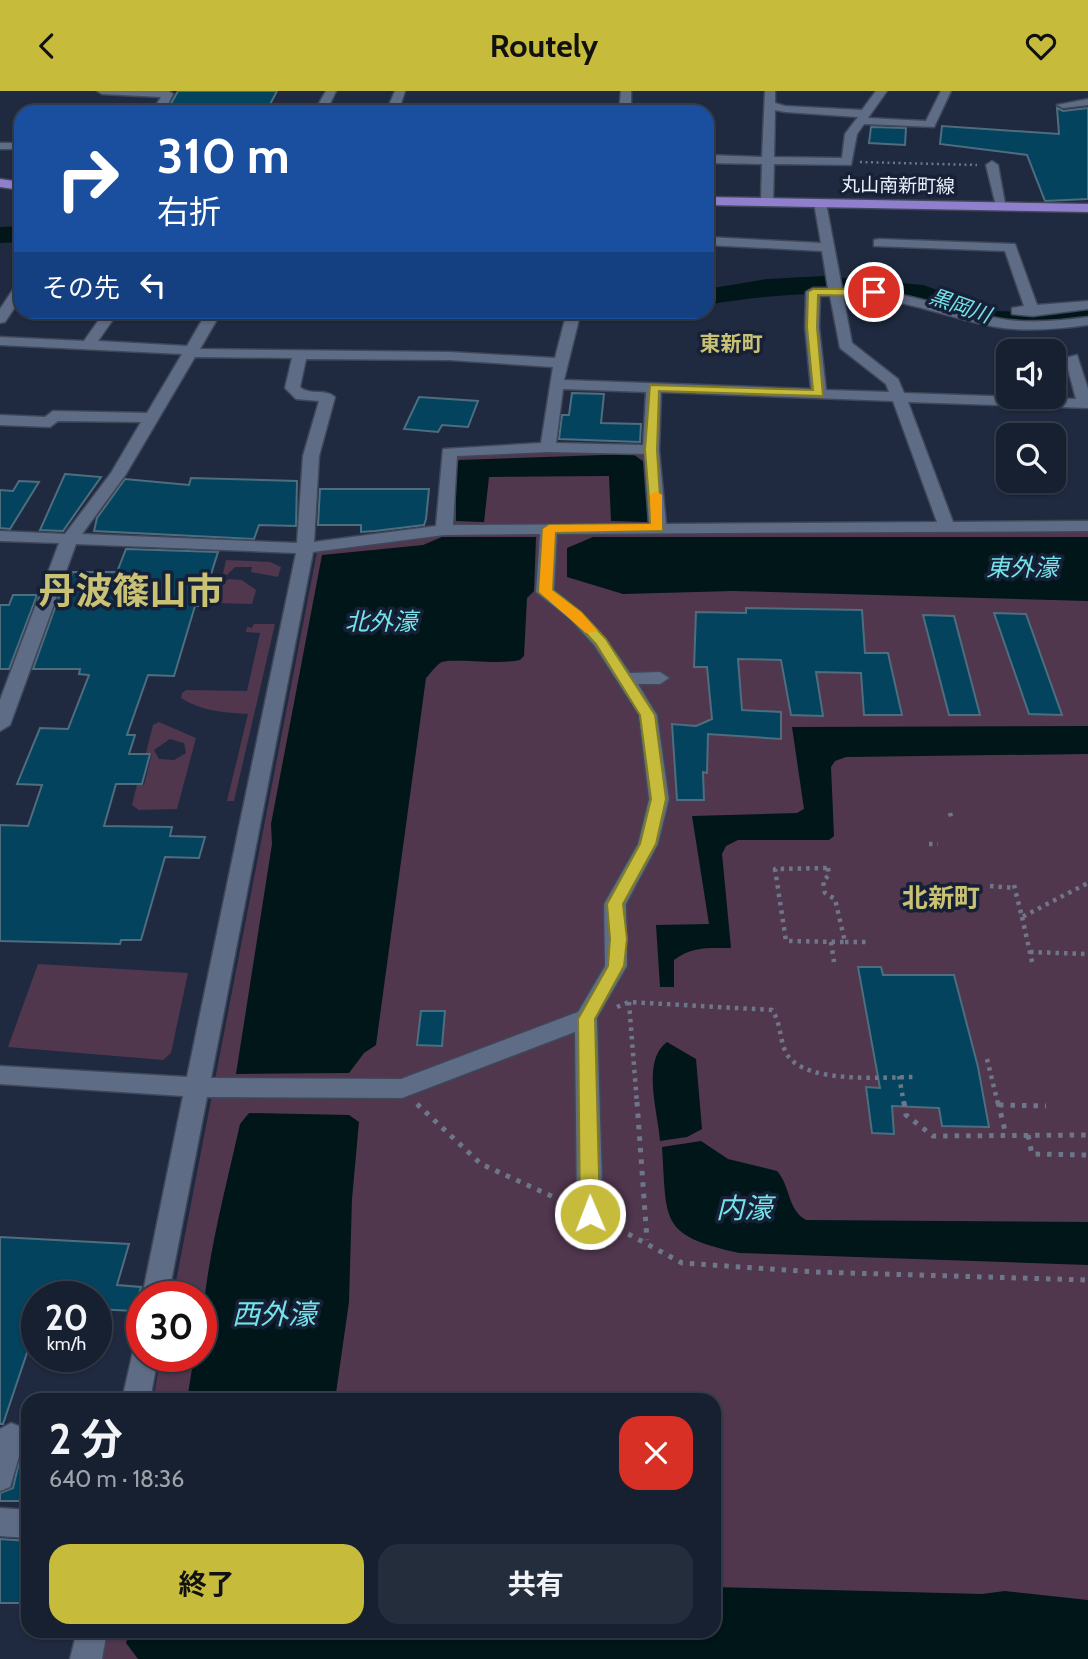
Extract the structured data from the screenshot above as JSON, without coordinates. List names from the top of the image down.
{
  "streets": {
    "main road": ["丸山南新町線"]
  },
  "districts": ["東新町", "丹波篠山市", "北新町"],
  "water": [
    "黒岡川",
    "東外濠",
    "北外濠",
    "内濠",
    "西外濠"
  ],
  "page": {
    "header": "Routely",
    "turn": ["310 m", "右折"],
    "then": "その先",
    "speed": "20 km/h",
    "limit": "30",
    "heading": ["2 分", "640 m · 18:36"],
    "buttons": ["終了", "共有"]
  }
}
